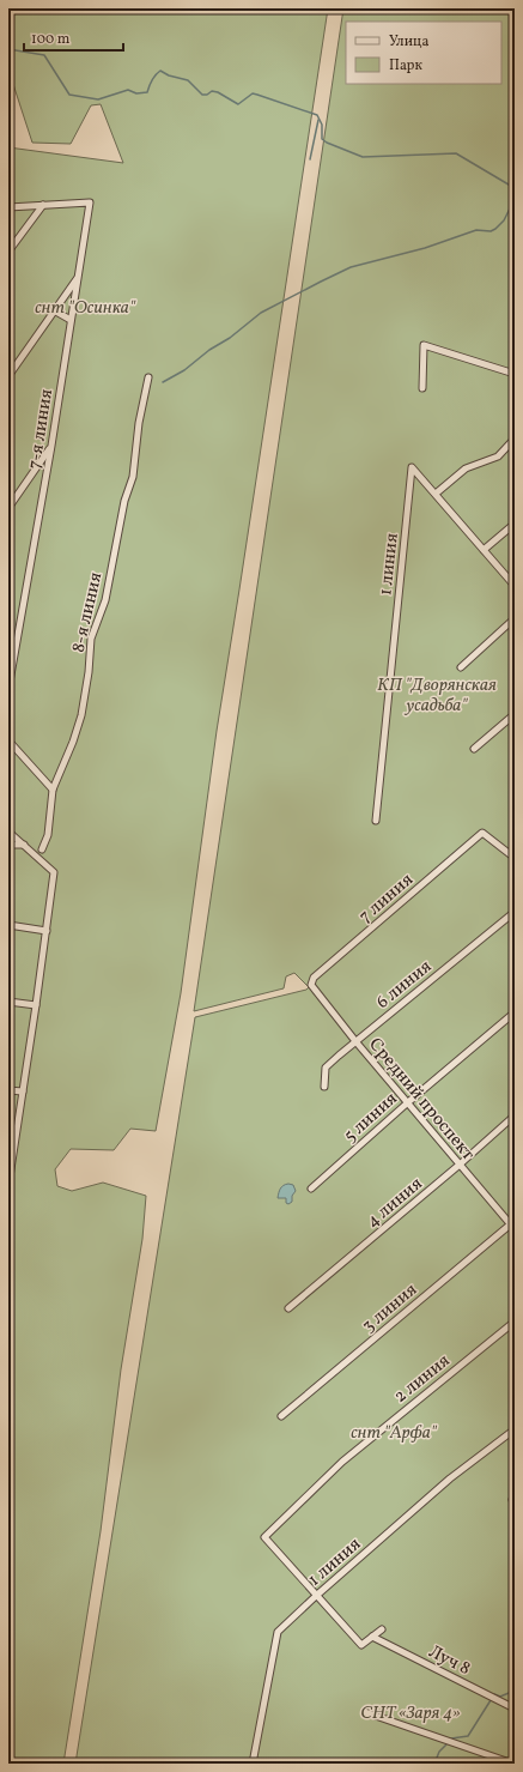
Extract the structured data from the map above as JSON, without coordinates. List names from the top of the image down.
{
  "streets": {
    "street": [
      "7-я линия",
      "1 линия",
      "8-я линия",
      "7 линия",
      "6 линия",
      "Средний проспект",
      "5 линия",
      "4 линия",
      "3 линия",
      "2 линия",
      "Луч 8"
    ]
  },
  "crossings": [
    ["1 линия", "2 линия"],
    ["7 линия", "Средний проспект"],
    ["6 линия", "Средний проспект"],
    ["Средний проспект", "5 линия"],
    ["Средний проспект", "4 линия"],
    ["Средний проспект", "3 линия"]
  ],
  "parks": [
    "снт \"Осинка\"",
    "КП \"Дворянская усадьба\"",
    "снт \"Арфа\"",
    "СНТ «Заря 4»"
  ],
  "legend": ["Улица", "Парк"],
  "scale_bar": "100 m"
}
